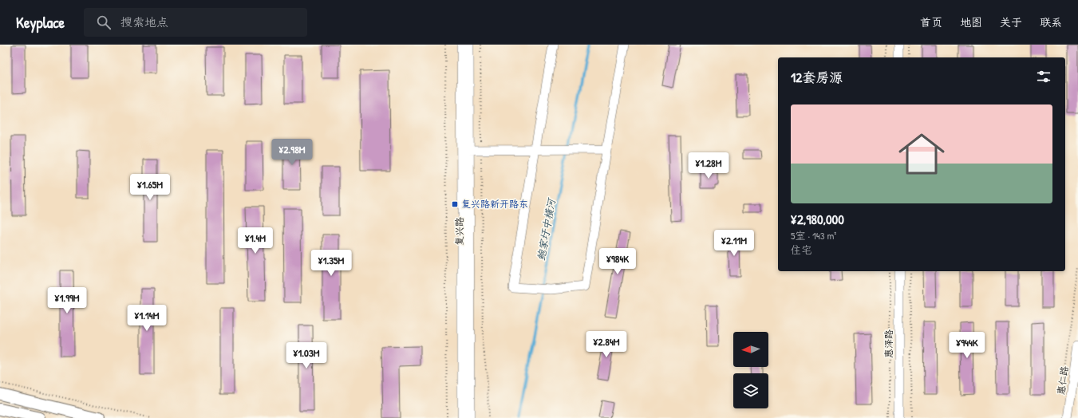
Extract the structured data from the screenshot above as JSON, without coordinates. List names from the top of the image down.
{
  "streets": {
    "street": ["复兴路", "惠泽路", "惠仁路"]
  },
  "water": ["鲍家圩中横河"],
  "places": {
    "transit": ["复兴路新开路东"]
  },
  "north": "left",
  "page": {
    "header": "Keyplace",
    "search": "搜索地点",
    "nav": [
      "首页",
      "地图",
      "关于",
      "联系"
    ],
    "heading": "12套房源",
    "list": [
      {
        "name": "¥2,980,000",
        "note": "5室 · 143 m² · 住宅"
      }
    ],
    "price": [
      "¥2.98M",
      "¥1.28M",
      "¥1.65M",
      "¥1.4M",
      "¥2.11M",
      "¥984K",
      "¥1.35M",
      "¥1.99M",
      "¥1.14M",
      "¥2.84M",
      "¥944K",
      "¥1.03M"
    ]
  }
}
